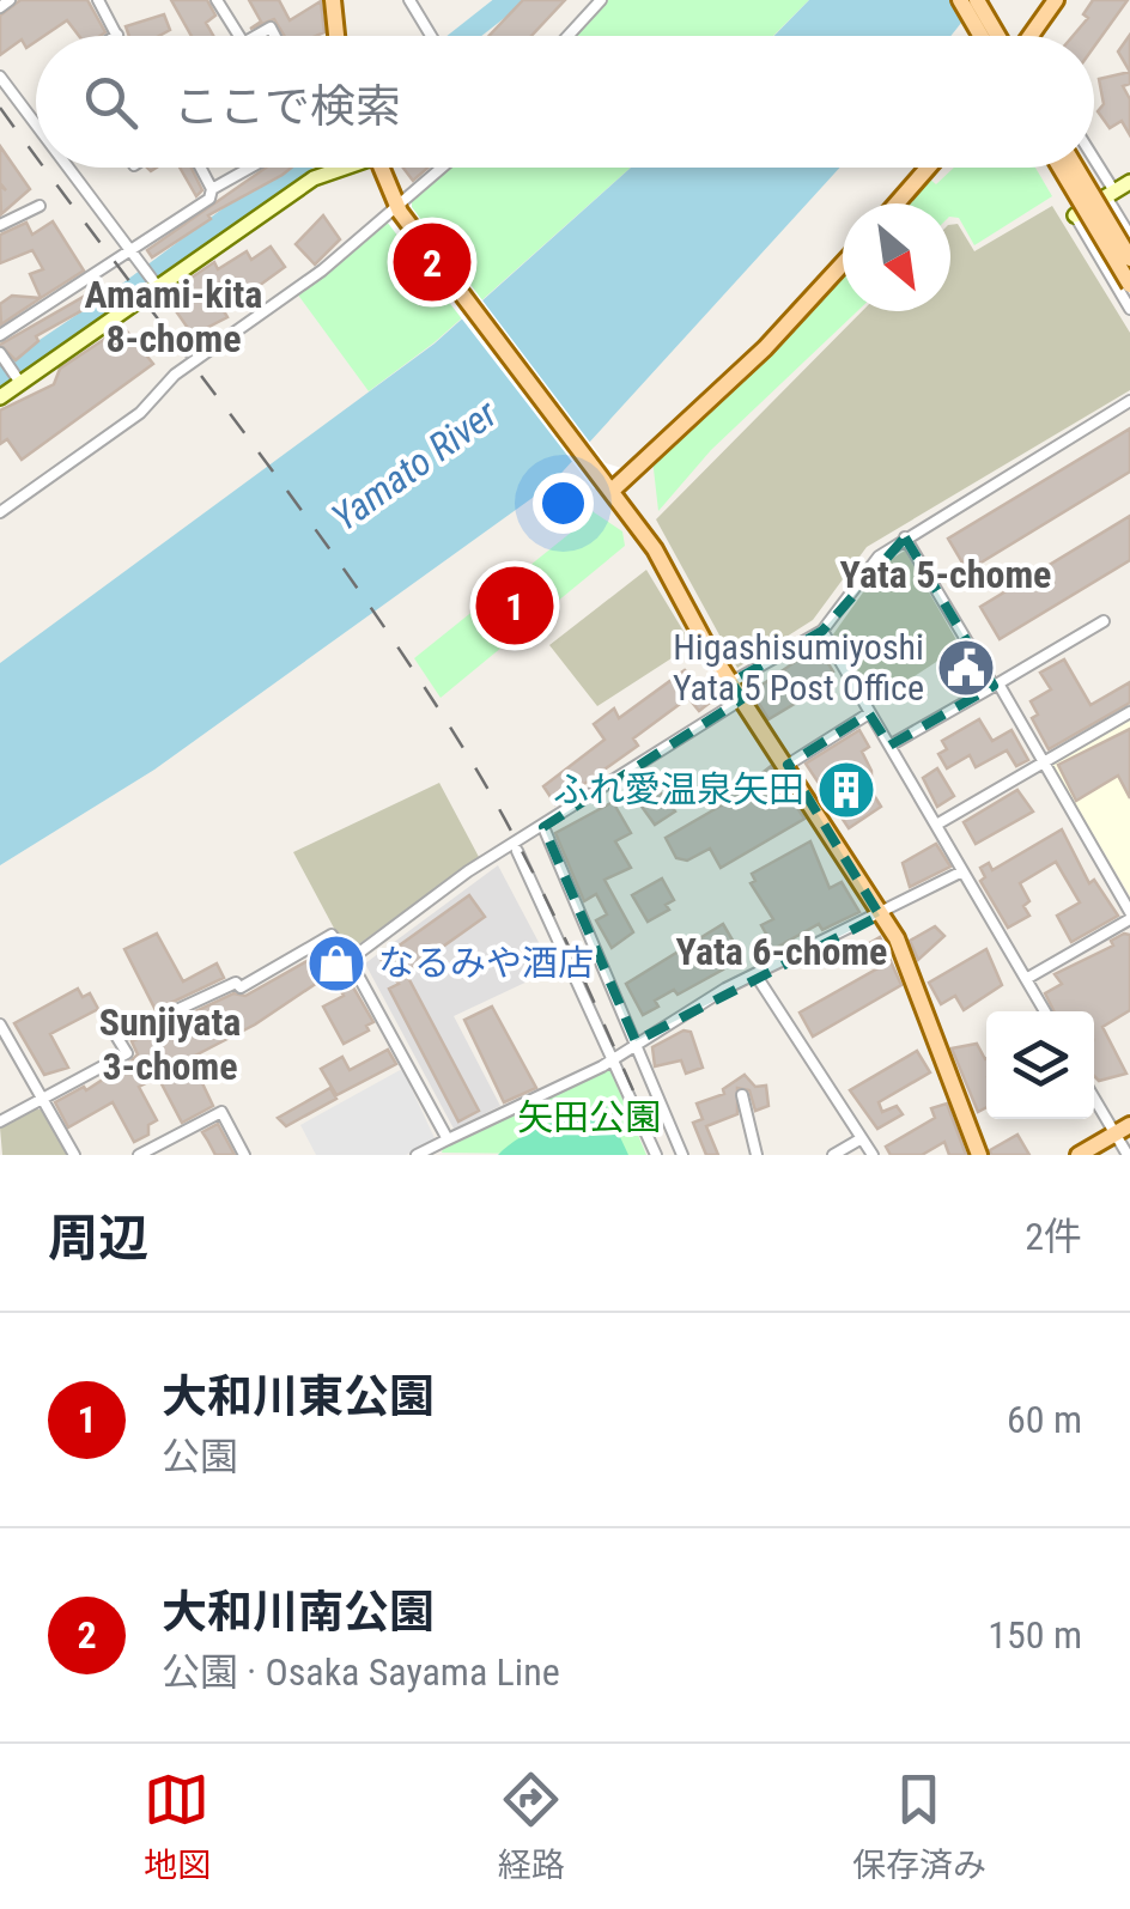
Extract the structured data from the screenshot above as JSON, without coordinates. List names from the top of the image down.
{
  "districts": [
    "Amami-kita 8-chome",
    "Yata 5-chome",
    "Yata 6-chome",
    "Sunjiyata 3-chome"
  ],
  "water": ["Yamato River"],
  "parks": ["矢田公園"],
  "places": {
    "public building": ["Higashisumiyoshi Yata 5 Post Office"],
    "building": ["ふれ愛温泉矢田"],
    "shop": ["なるみや酒店"]
  },
  "north": "bottom right",
  "page": {
    "search": "ここで検索",
    "pins": ["2", "1"],
    "heading": ["周辺", "2件"],
    "list": [
      {
        "mark": "1",
        "name": "大和川東公園",
        "note": "公園",
        "value": "60 m"
      },
      {
        "mark": "2",
        "name": "大和川南公園",
        "note": "公園 · Osaka Sayama Line",
        "value": "150 m"
      }
    ],
    "nav": ["地図", "経路", "保存済み"]
  }
}
